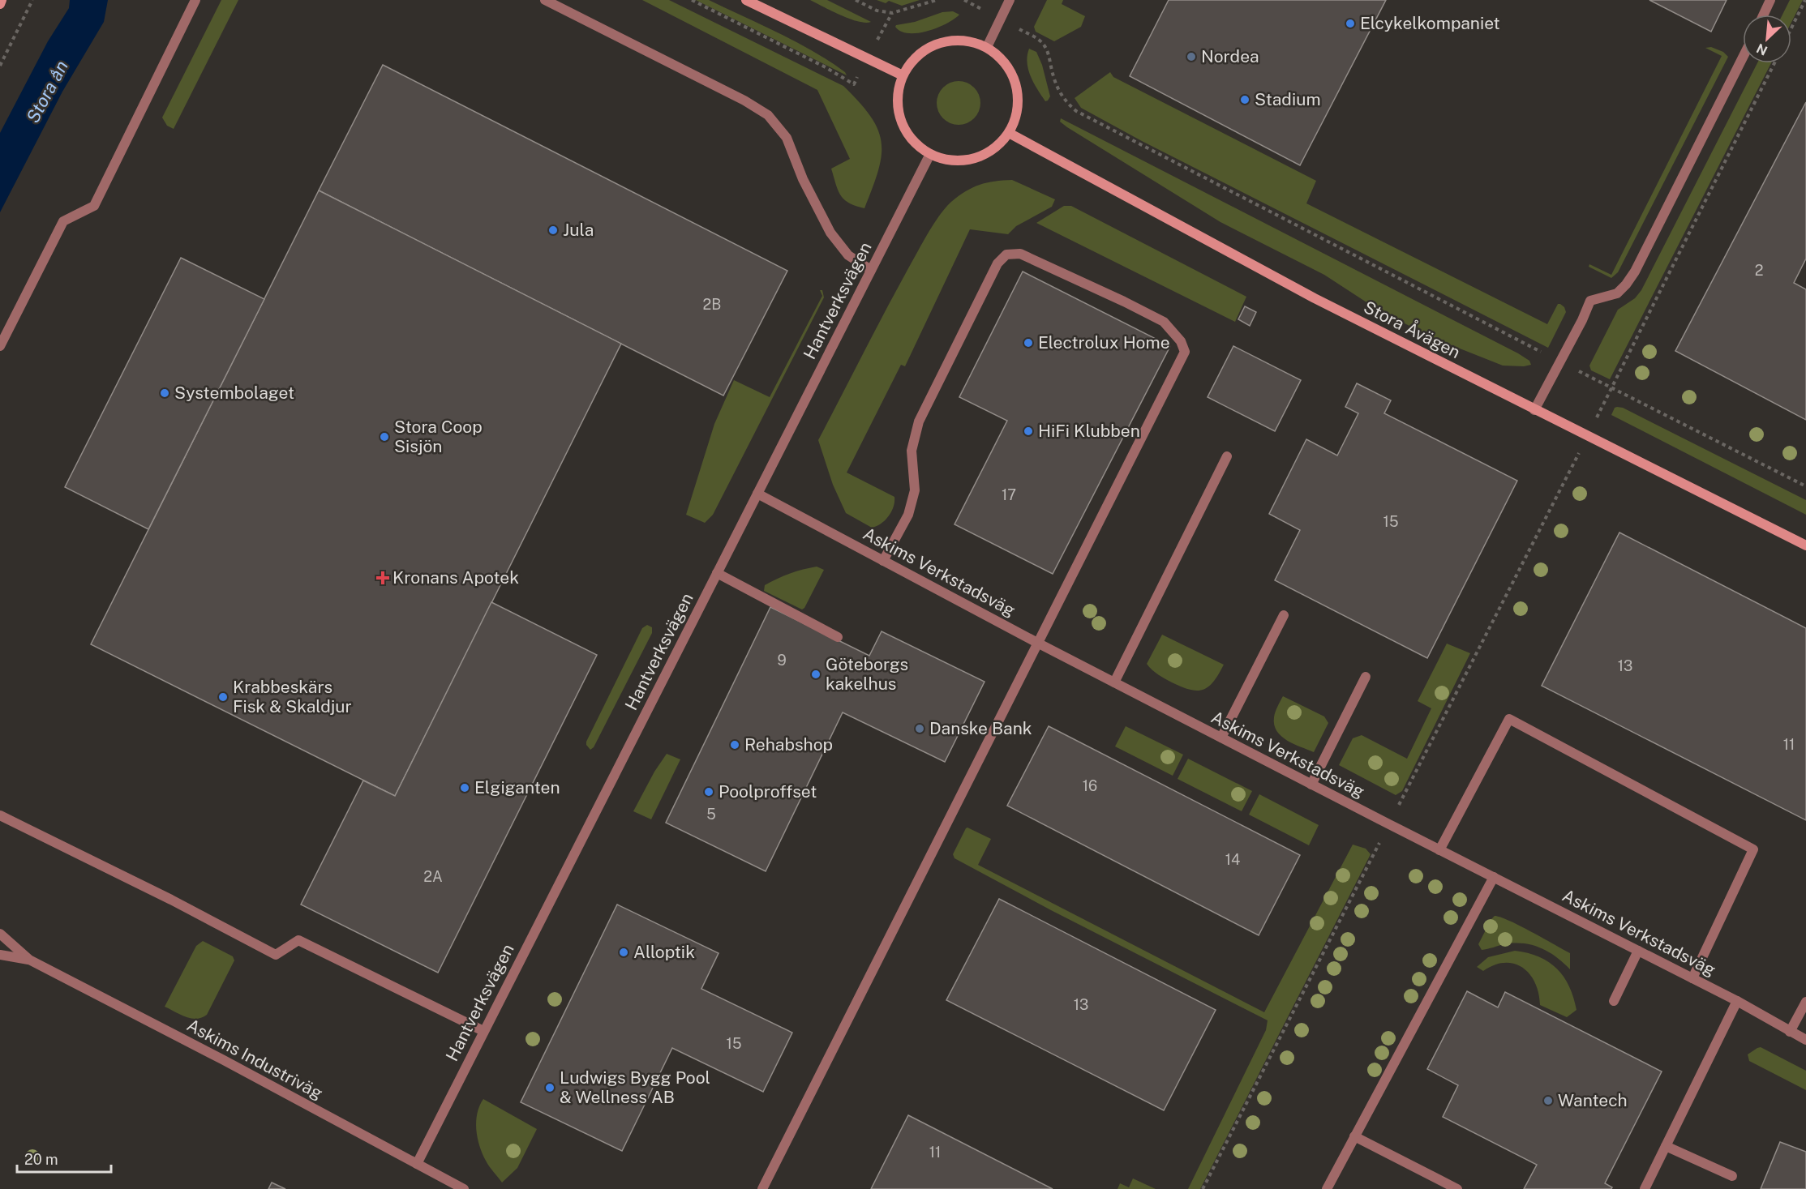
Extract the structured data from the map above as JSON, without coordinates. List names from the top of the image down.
{
  "streets": {
    "street": [
      "Hantverksvägen",
      "Stora Åvägen",
      "Askims Verkstadsväg",
      "Askims Industriväg"
    ]
  },
  "crossings": [
    ["Hantverksvägen", "Stora Åvägen"],
    ["Hantverksvägen", "Askims Verkstadsväg"],
    ["Hantverksvägen", "Askims Industriväg"]
  ],
  "water": ["Stora ån"],
  "places": {
    "other": [
      "Elcykelkompaniet",
      "Nordea",
      "Stadium",
      "Jula",
      "Electrolux Home",
      "Systembolaget",
      "HiFi Klubben",
      "Stora Coop Sisjön",
      "Göteborgs kakelhus",
      "Krabbeskärs Fisk & Skaldjur",
      "Danske Bank",
      "Rehabshop",
      "Elgiganten",
      "Poolproffset",
      "Alloptik",
      "Ludwigs Bygg Pool & Wellness AB",
      "Wantech"
    ],
    "health": ["Kronans Apotek"]
  },
  "house_numbers": [
    "2",
    "2B",
    "17",
    "15",
    "9",
    "13",
    "11",
    "16",
    "5",
    "14",
    "2A",
    "13",
    "15",
    "11"
  ],
  "scale_bar": "20 m",
  "north": "bottom left"
}
